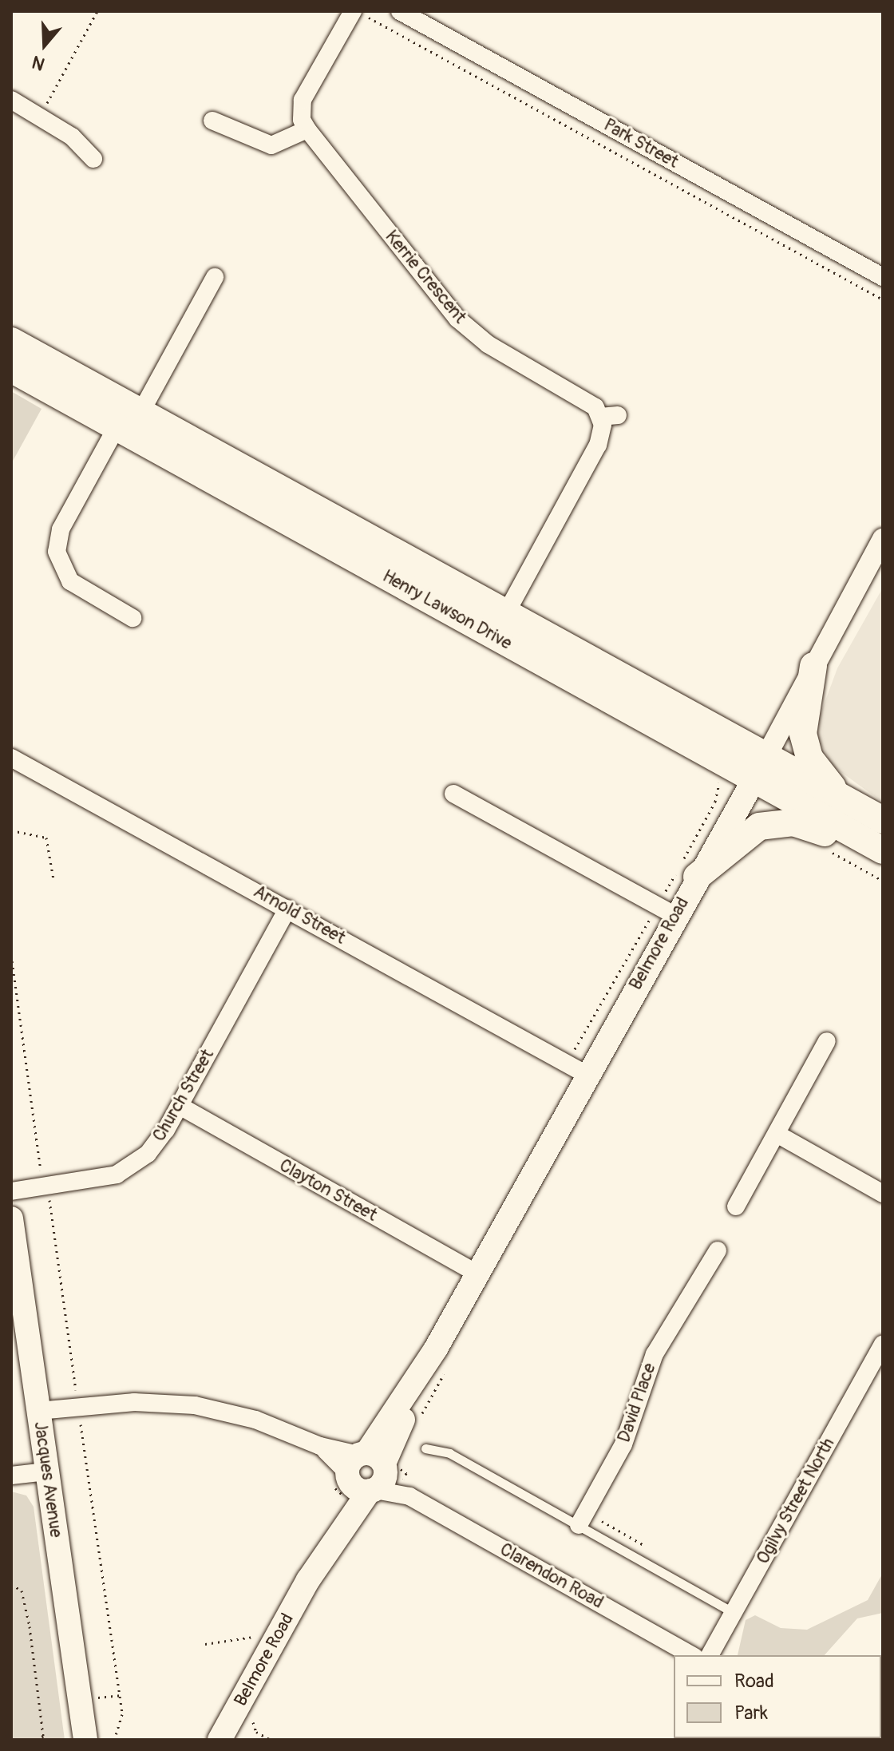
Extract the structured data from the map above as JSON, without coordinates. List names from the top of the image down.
{
  "streets": {
    "main road": ["Henry Lawson Drive", "Belmore Road", "Jacques Avenue"],
    "street": [
      "Park Street",
      "Kerrie Crescent",
      "Arnold Street",
      "Church Street",
      "Clayton Street",
      "David Place",
      "Ogilvy Street North",
      "Clarendon Road"
    ]
  },
  "crossings": [
    ["Kerrie Crescent", "Henry Lawson Drive"],
    ["Henry Lawson Drive", "Belmore Road"],
    ["Arnold Street", "Belmore Road"],
    ["Arnold Street", "Church Street"],
    ["Belmore Road", "Clayton Street"],
    ["Belmore Road", "Clarendon Road"],
    ["Church Street", "Clayton Street"]
  ],
  "legend": ["Road", "Park"],
  "north": "bottom"
}
